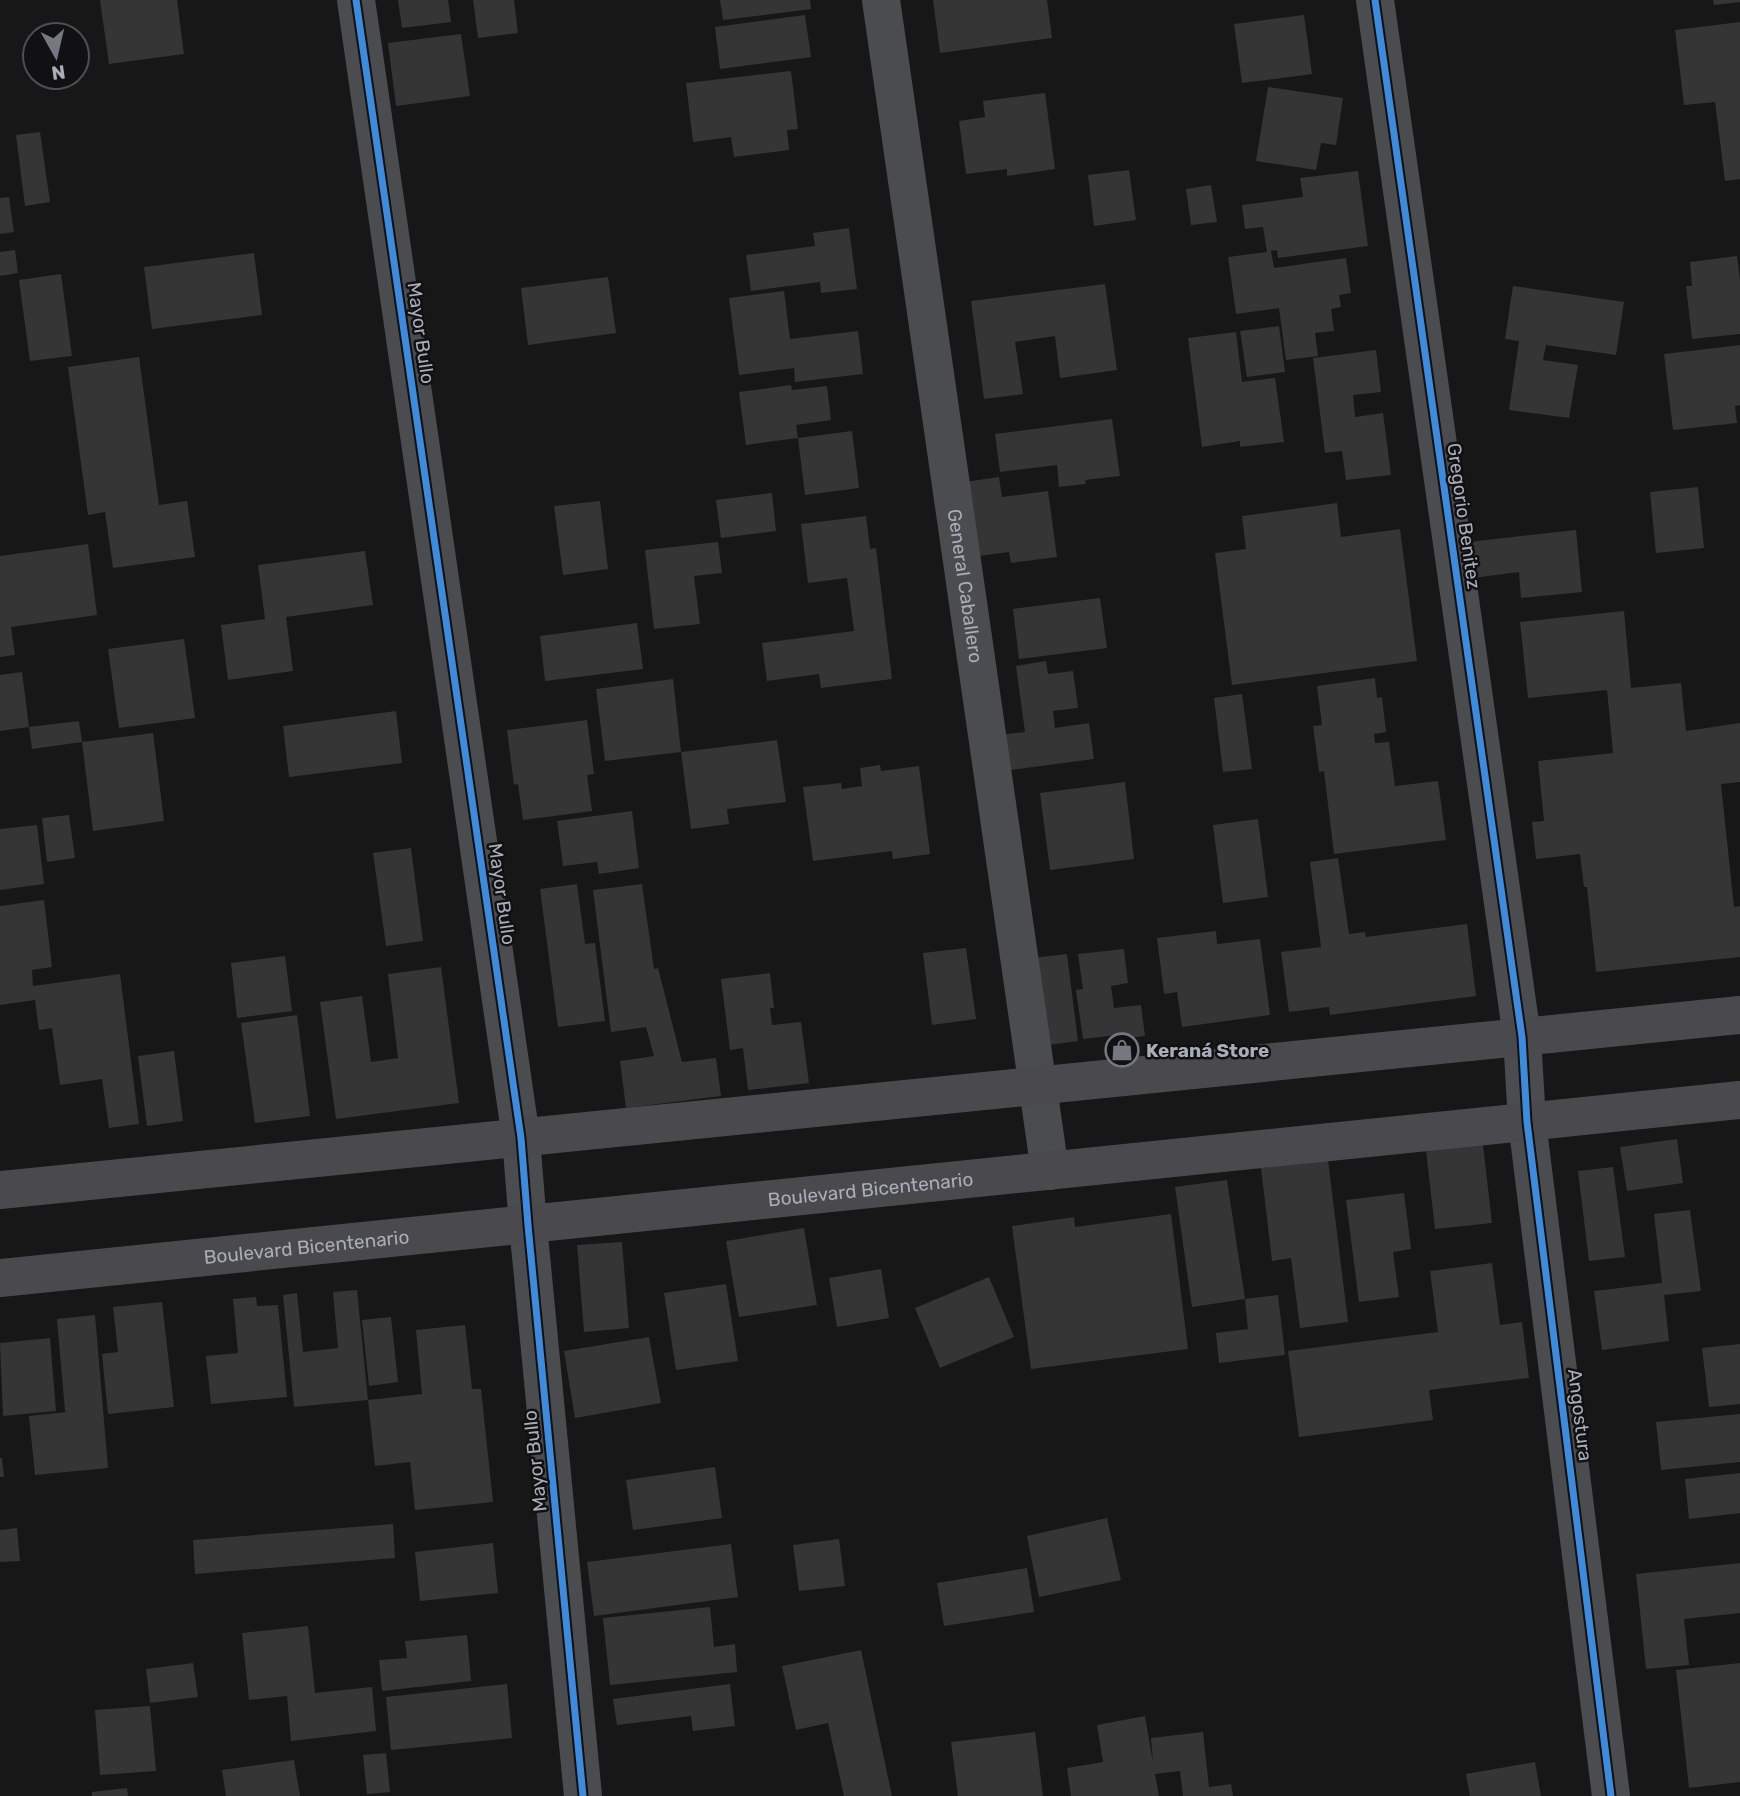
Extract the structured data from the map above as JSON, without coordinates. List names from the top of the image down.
{
  "streets": {
    "main road": ["Boulevard Bicentenario"],
    "street": [
      "Mayor Bullo",
      "Gregorio Benitez",
      "General Caballero",
      "Angostura"
    ]
  },
  "crossings": [
    ["Mayor Bullo", "Boulevard Bicentenario"],
    ["Gregorio Benitez", "Angostura"],
    ["General Caballero", "Boulevard Bicentenario"],
    ["Boulevard Bicentenario", "Angostura"]
  ],
  "places": {
    "shop": ["Keraná Store"]
  },
  "north": "bottom"
}
